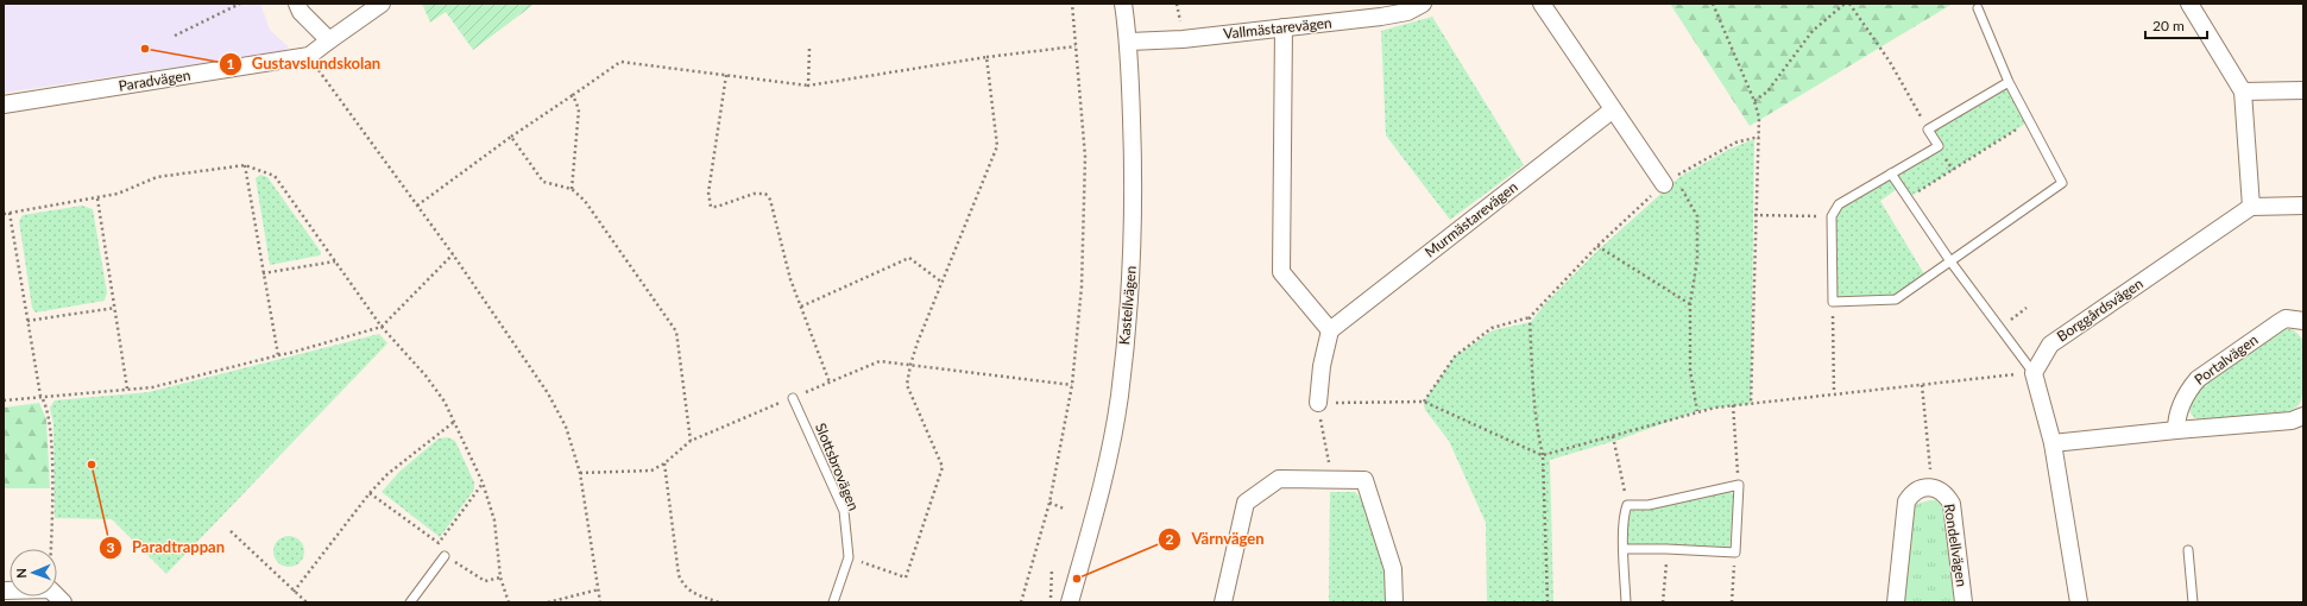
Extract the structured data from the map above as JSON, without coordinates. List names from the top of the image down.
{
  "streets": {
    "street": [
      "Vallmästarevägen",
      "Paradvägen",
      "Murmästarevägen",
      "Kastellvägen",
      "Borggårdsvägen",
      "Portalvägen",
      "Rondellvägen"
    ],
    "lane": ["Slottsbrovägen"]
  },
  "crossings": [
    ["Vallmästarevägen", "Kastellvägen"]
  ],
  "places": ["Gustavslundskolan", "Paradtrappan", "Värnvägen"],
  "scale_bar": "20 m",
  "north": "left"
}
